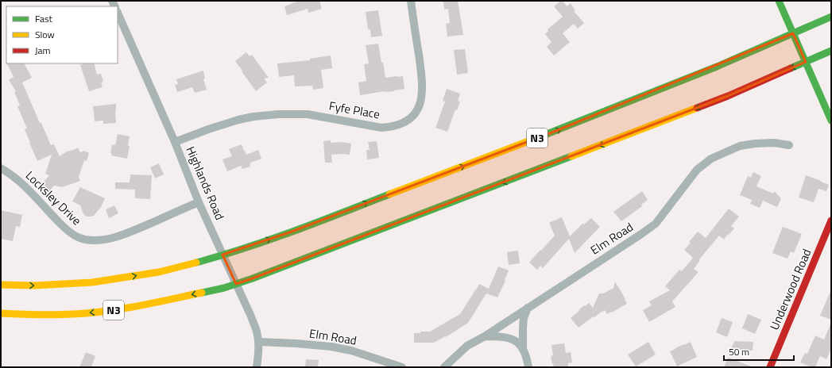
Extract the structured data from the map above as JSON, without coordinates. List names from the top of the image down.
{
  "streets": {
    "main road": ["N3", "Underwood Road"],
    "street": [
      "Fyfe Place",
      "Highlands Road",
      "Locksley Drive",
      "Elm Road"
    ]
  },
  "crossings": [
    ["Fyfe Place", "Highlands Road"],
    ["Highlands Road", "Locksley Drive"],
    ["Highlands Road", "Elm Road"]
  ],
  "legend": ["Fast", "Slow", "Jam"],
  "scale_bar": "50 m"
}
